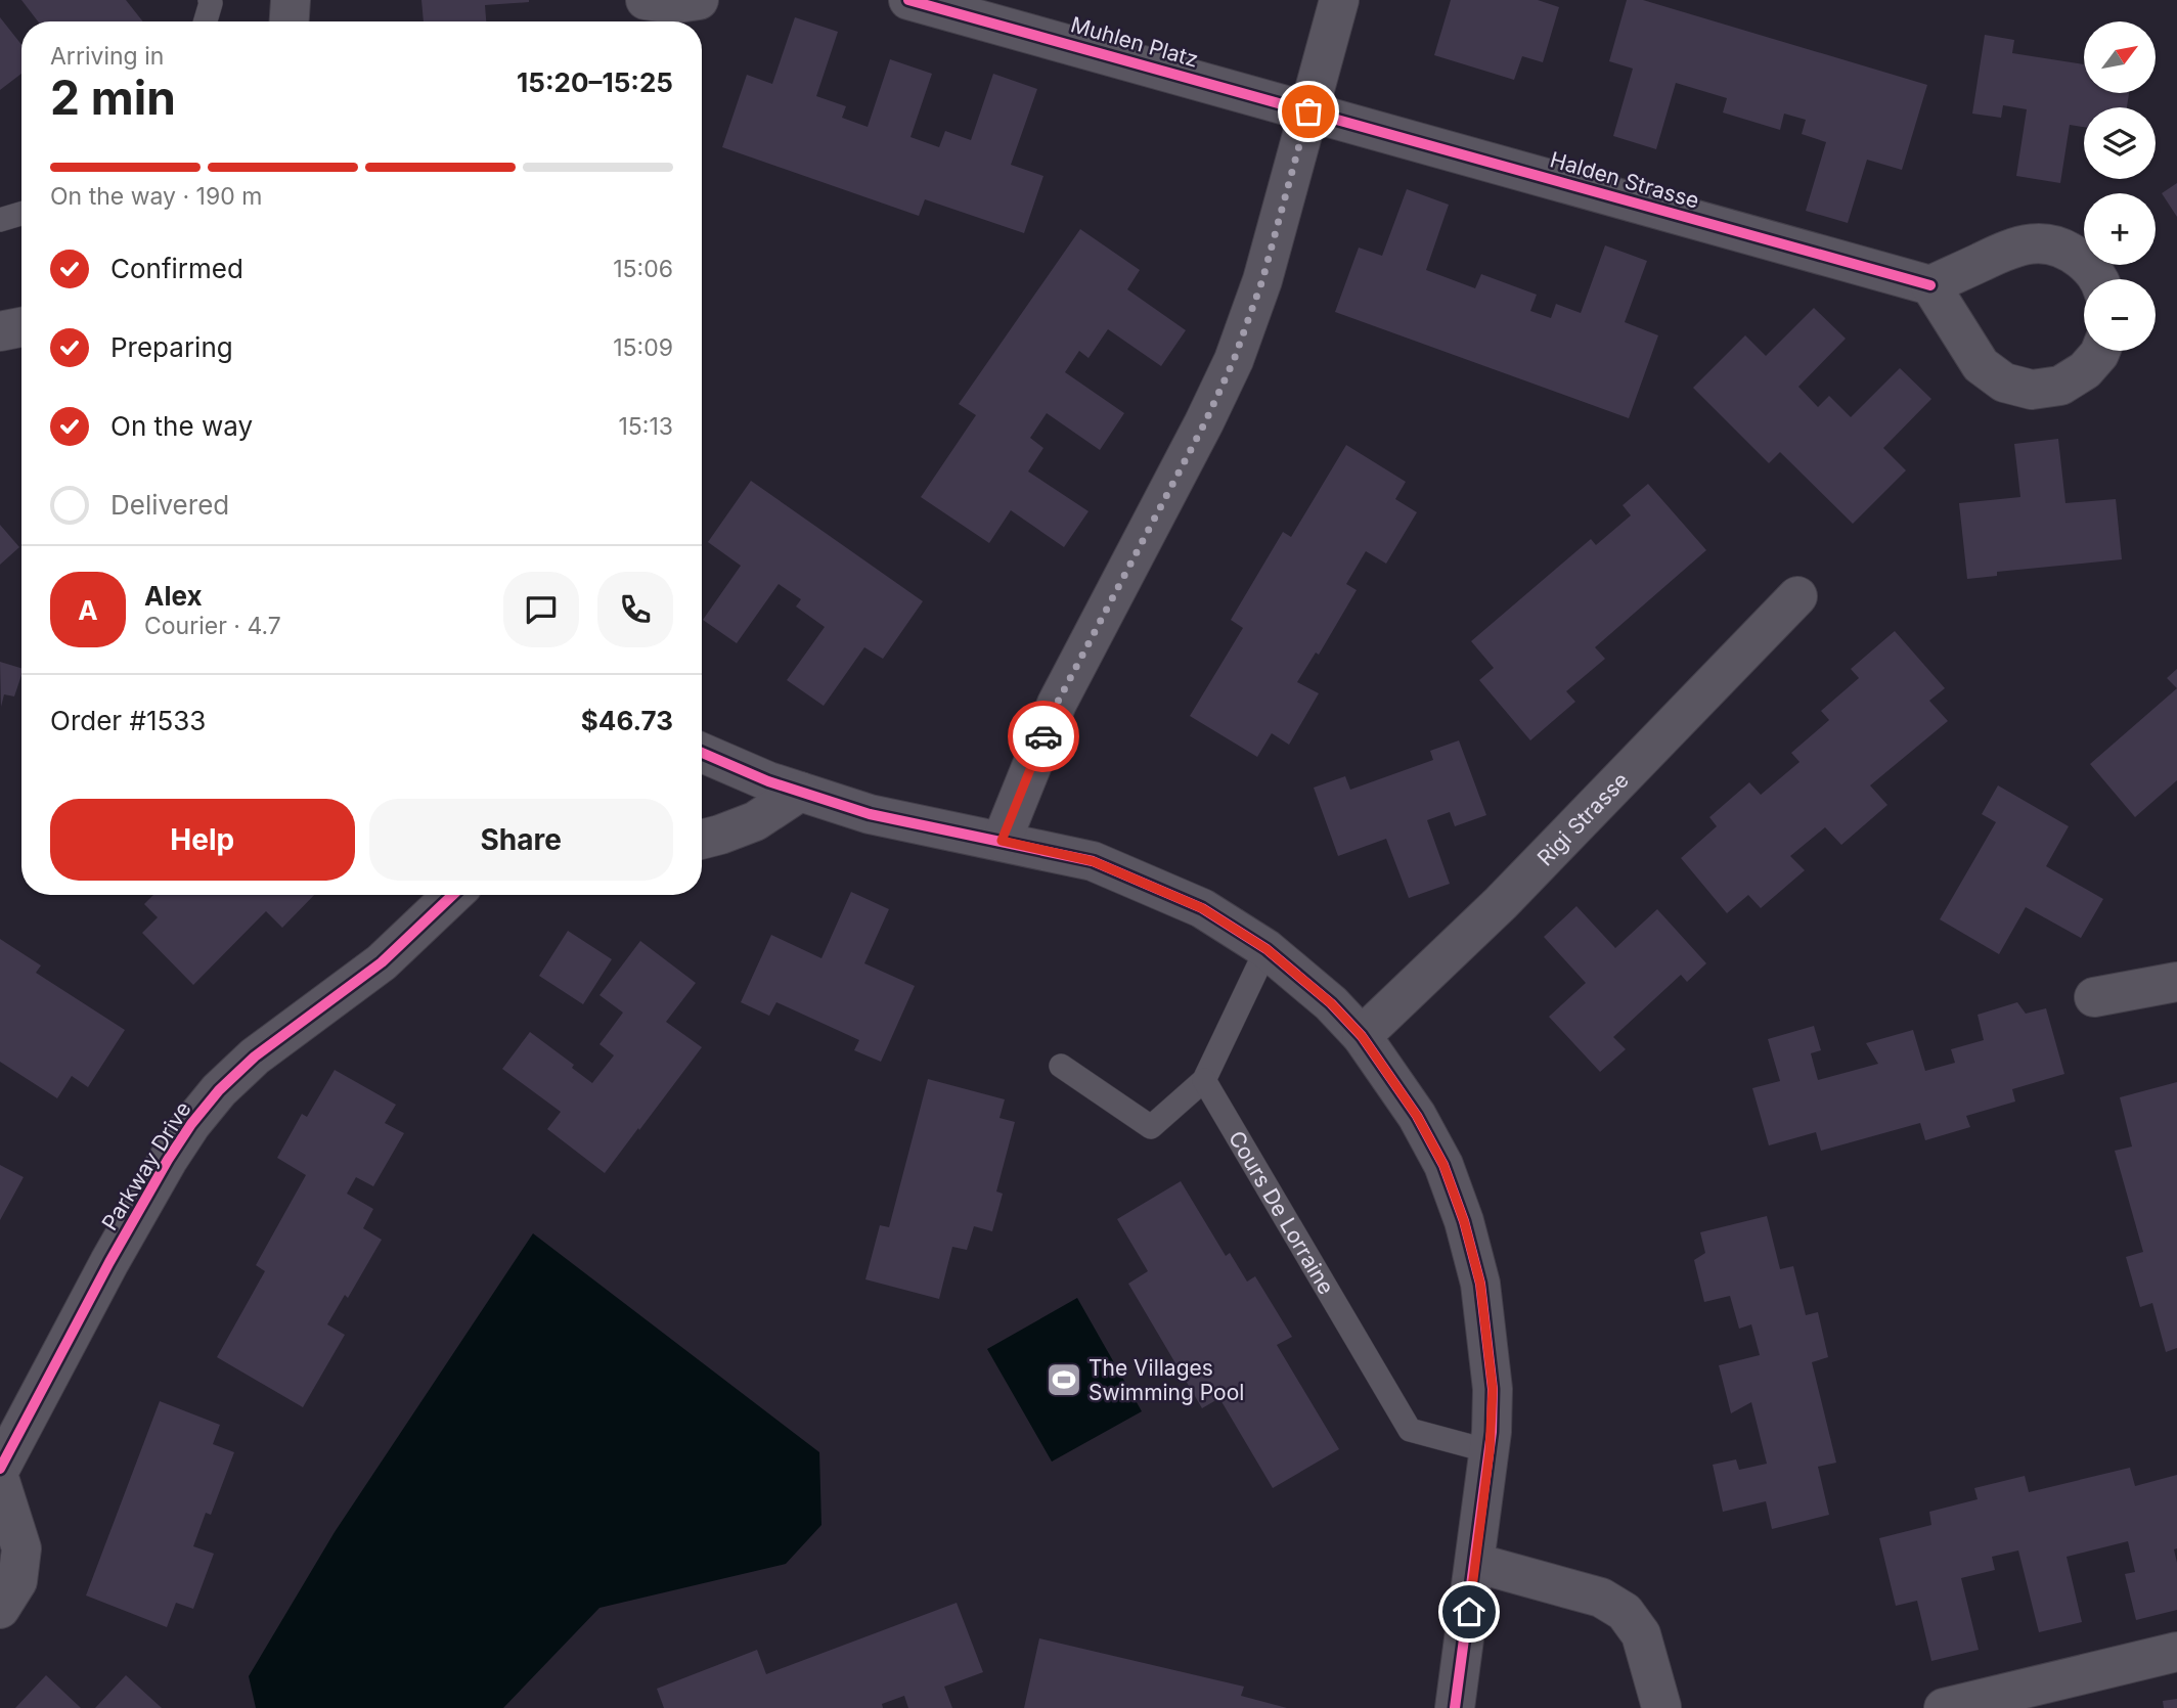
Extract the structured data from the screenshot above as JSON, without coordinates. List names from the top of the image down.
{
  "streets": {
    "street": [
      "Muhlen Platz",
      "Halden Strasse",
      "Rigi Strasse",
      "Parkway Drive"
    ],
    "lane": ["Cours De Lorraine"]
  },
  "crossings": [
    ["Muhlen Platz", "Halden Strasse"]
  ],
  "places": {
    "sports": ["The Villages Swimming Pool"]
  },
  "north": "top right",
  "page": {
    "map_buttons": ["+", "−"],
    "heading": ["2 min", "Arriving in", "15:20–15:25"],
    "panel": [
      "Alex",
      "Courier · 4.7",
      "Order #1533",
      "$46.73"
    ],
    "bar": "On the way · 190 m",
    "list": [
      ["Confirmed", "15:06"],
      ["Preparing", "15:09"],
      ["On the way", "15:13"],
      "Delivered"
    ],
    "round": "A",
    "buttons": ["Help", "Share"]
  }
}
